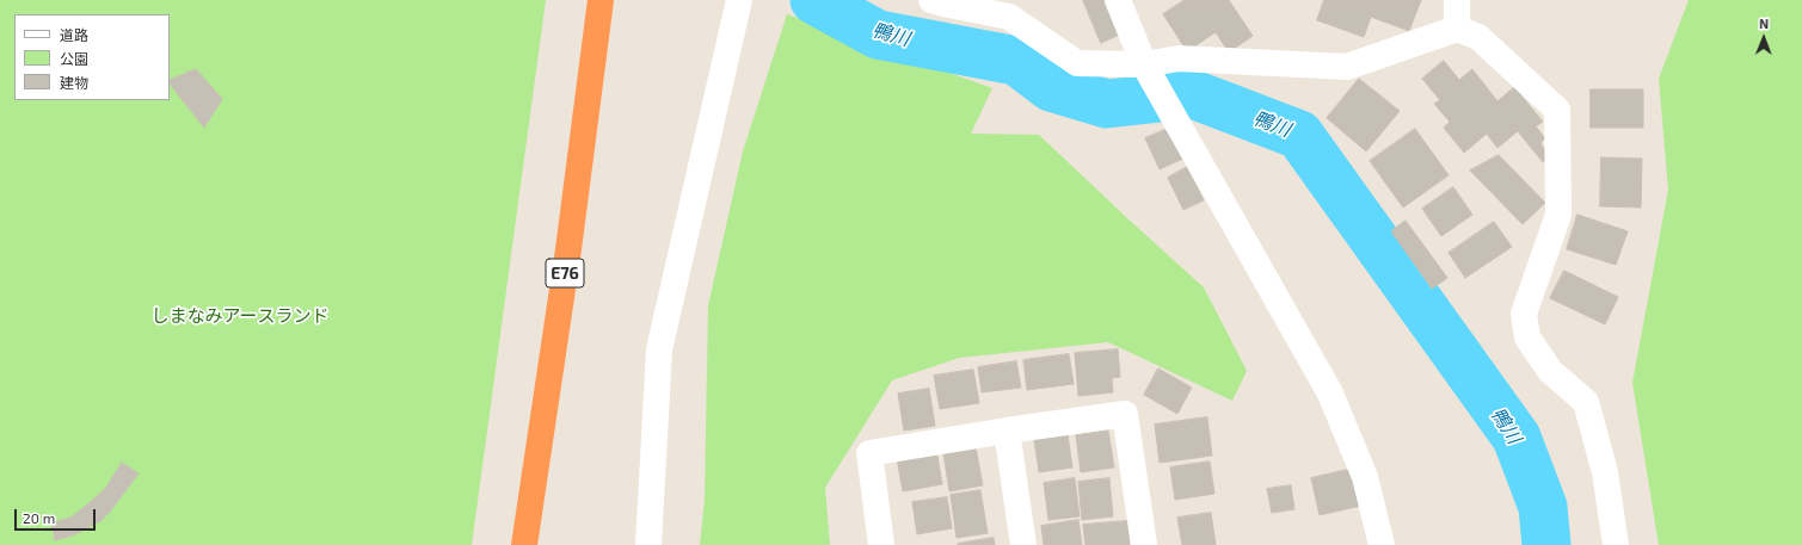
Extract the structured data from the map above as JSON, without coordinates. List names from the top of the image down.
{
  "streets": {
    "highway": ["E76"]
  },
  "water": ["鴨川"],
  "parks": ["しまなみアースランド"],
  "legend": ["道路", "公園", "建物"],
  "scale_bar": "20 m",
  "north": "top"
}
